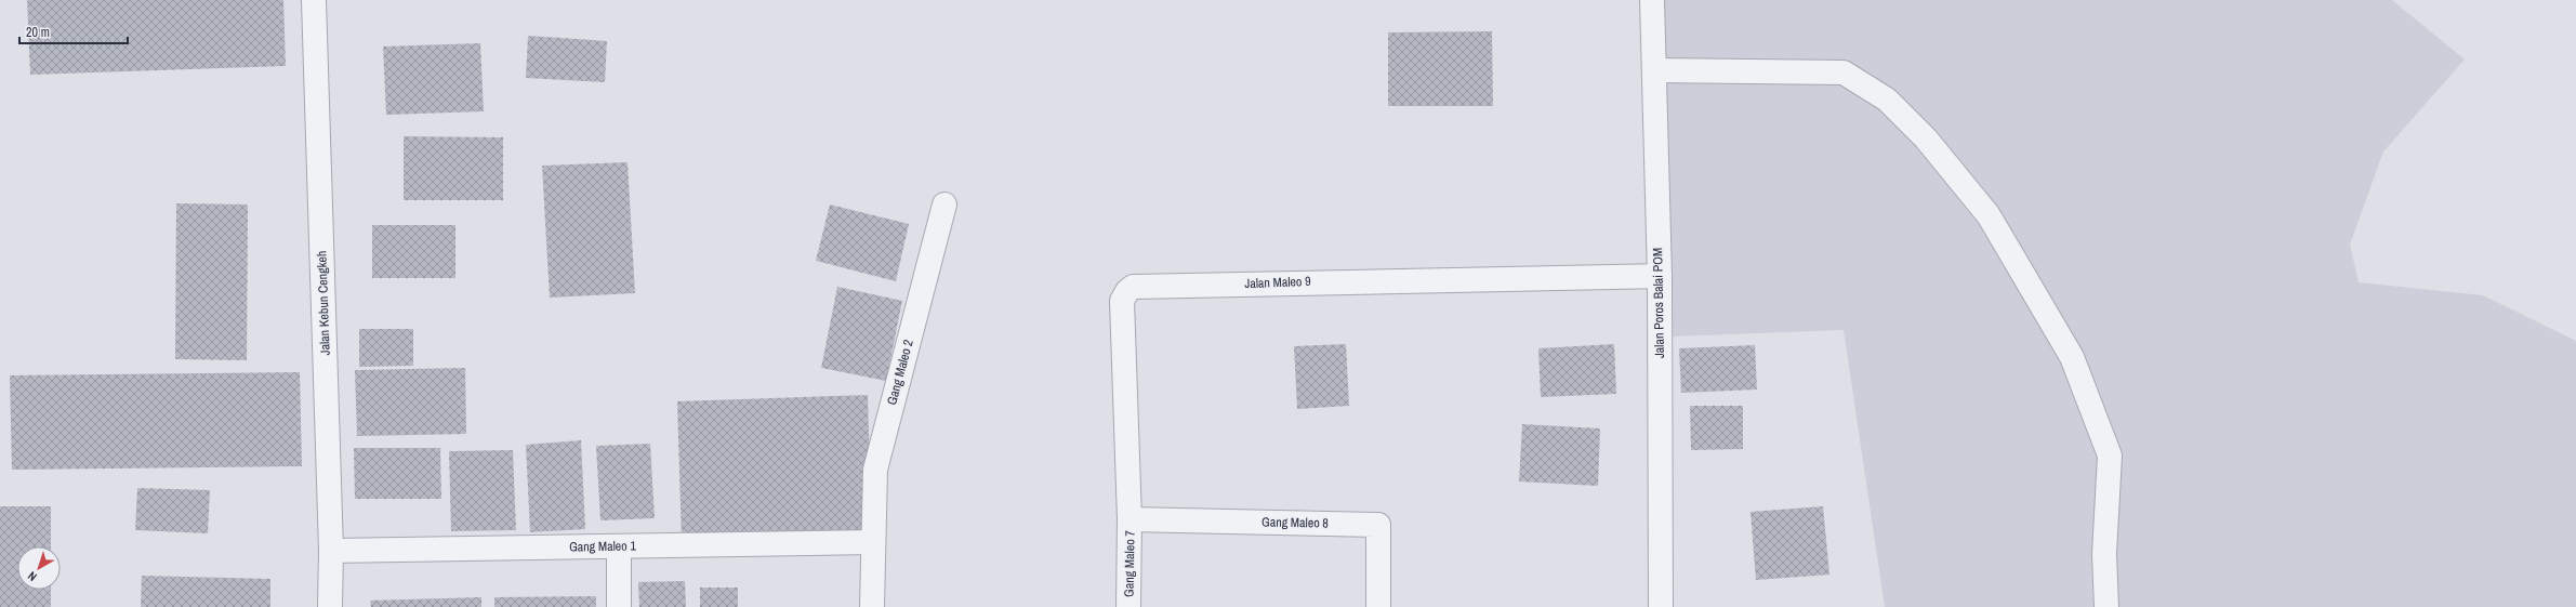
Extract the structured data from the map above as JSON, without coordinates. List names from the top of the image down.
{
  "streets": {
    "street": [
      "Jalan Maleo 9",
      "Jalan Kebun Cengkeh",
      "Jalan Poros Balai POM",
      "Gang Maleo 2",
      "Gang Maleo 8",
      "Gang Maleo 1",
      "Gang Maleo 7"
    ]
  },
  "crossings": [
    ["Jalan Maleo 9", "Jalan Poros Balai POM"],
    ["Jalan Maleo 9", "Gang Maleo 8"],
    ["Jalan Maleo 9", "Gang Maleo 7"],
    ["Jalan Kebun Cengkeh", "Gang Maleo 1"],
    ["Gang Maleo 2", "Gang Maleo 1"],
    ["Gang Maleo 8", "Gang Maleo 7"]
  ],
  "scale_bar": "20 m",
  "north": "bottom left"
}
